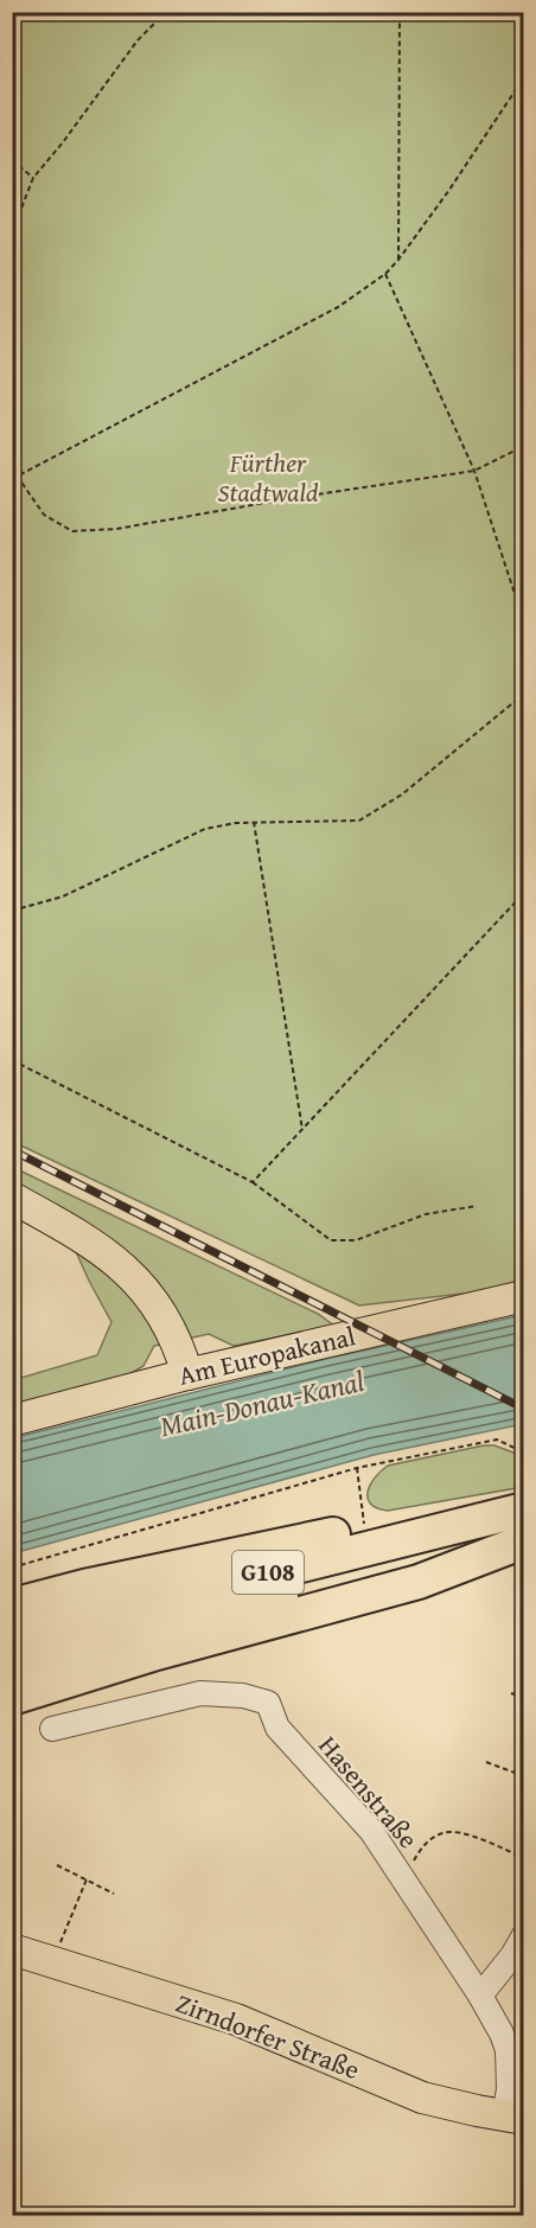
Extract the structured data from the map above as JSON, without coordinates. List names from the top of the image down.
{
  "streets": {
    "highway": ["G108"],
    "main road": ["Am Europakanal", "Zirndorfer Straße"],
    "street": ["Hasenstraße"]
  },
  "crossings": [
    ["Hasenstraße", "Zirndorfer Straße"]
  ],
  "water": ["Main-Donau-Kanal"],
  "parks": ["Fürther Stadtwald"]
}
